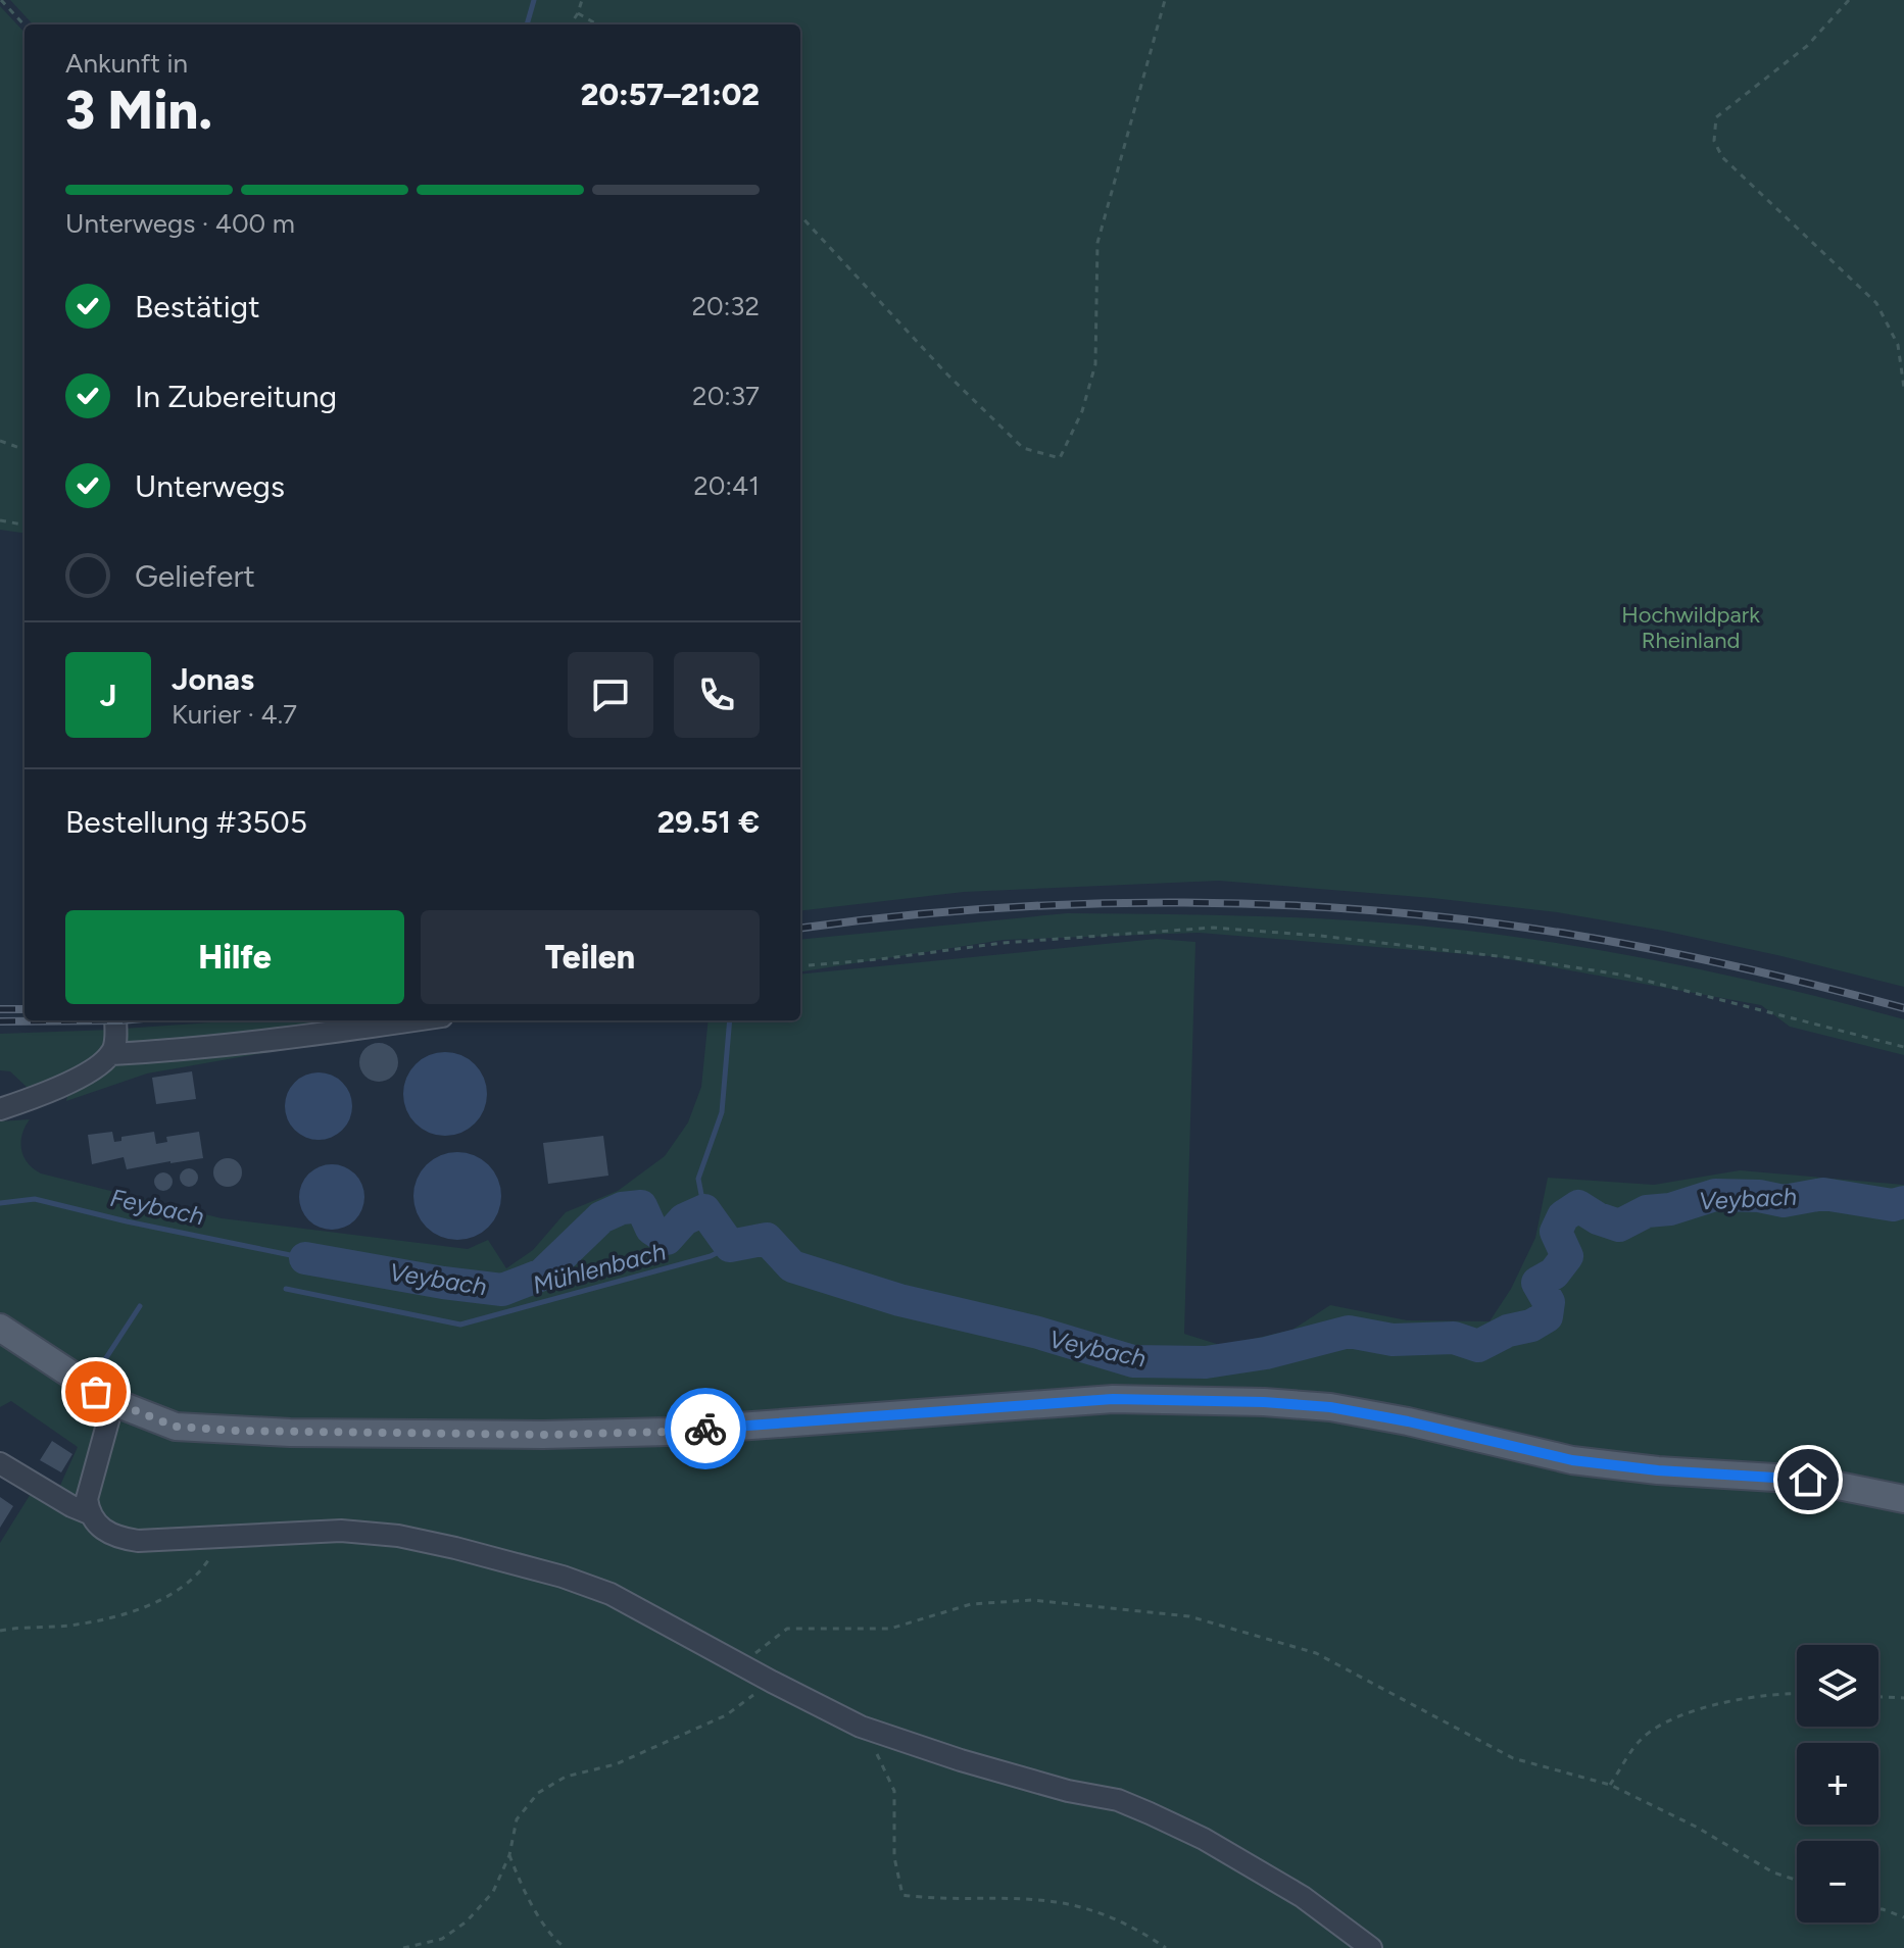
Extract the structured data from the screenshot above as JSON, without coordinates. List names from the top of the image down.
{
  "water": ["Veybach", "Feybach", "Mühlenbach"],
  "parks": ["Hochwildpark Rheinland"],
  "page": {
    "heading": ["3 Min.", "Ankunft in", "20:57–21:02"],
    "panel": [
      "Jonas",
      "Kurier · 4.7",
      "Bestellung #3505",
      "29.51 €"
    ],
    "bar": "Unterwegs · 400 m",
    "list": [
      ["Bestätigt", "20:32"],
      ["In Zubereitung", "20:37"],
      ["Unterwegs", "20:41"],
      "Geliefert"
    ],
    "round": "J",
    "buttons": ["Hilfe", "Teilen"],
    "map_buttons": ["+", "−"]
  }
}
